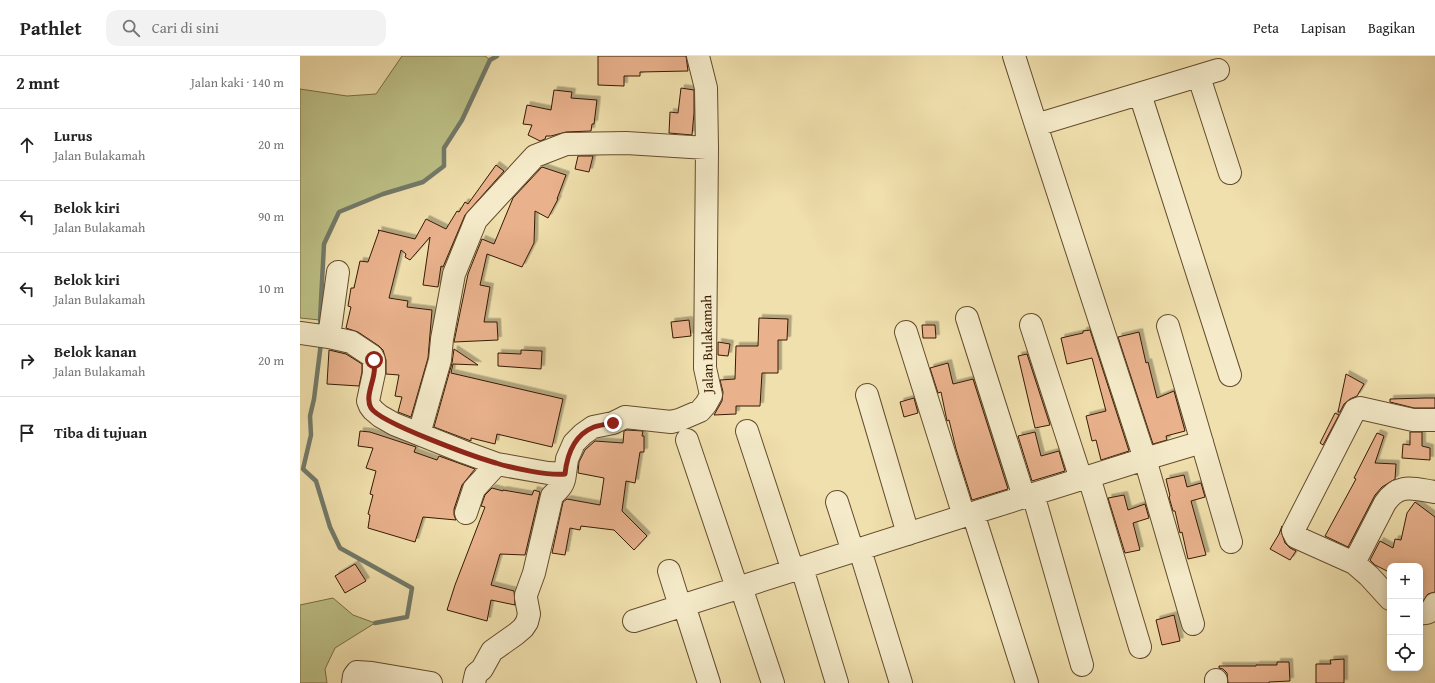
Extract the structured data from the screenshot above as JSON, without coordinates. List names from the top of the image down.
{
  "streets": {
    "street": ["Jalan Bulakamah"]
  },
  "page": {
    "header": "Pathlet",
    "search": "Cari di sini",
    "nav": ["Peta", "Lapisan", "Bagikan"],
    "heading": ["2 mnt", "Jalan kaki · 140 m"],
    "list": [
      ["Lurus", "Jalan Bulakamah", "20 m"],
      ["Belok kiri", "Jalan Bulakamah", "90 m"],
      ["Belok kiri", "Jalan Bulakamah", "10 m"],
      ["Belok kanan", "Jalan Bulakamah", "20 m"],
      "Tiba di tujuan"
    ],
    "map_buttons": ["+", "−"]
  }
}
